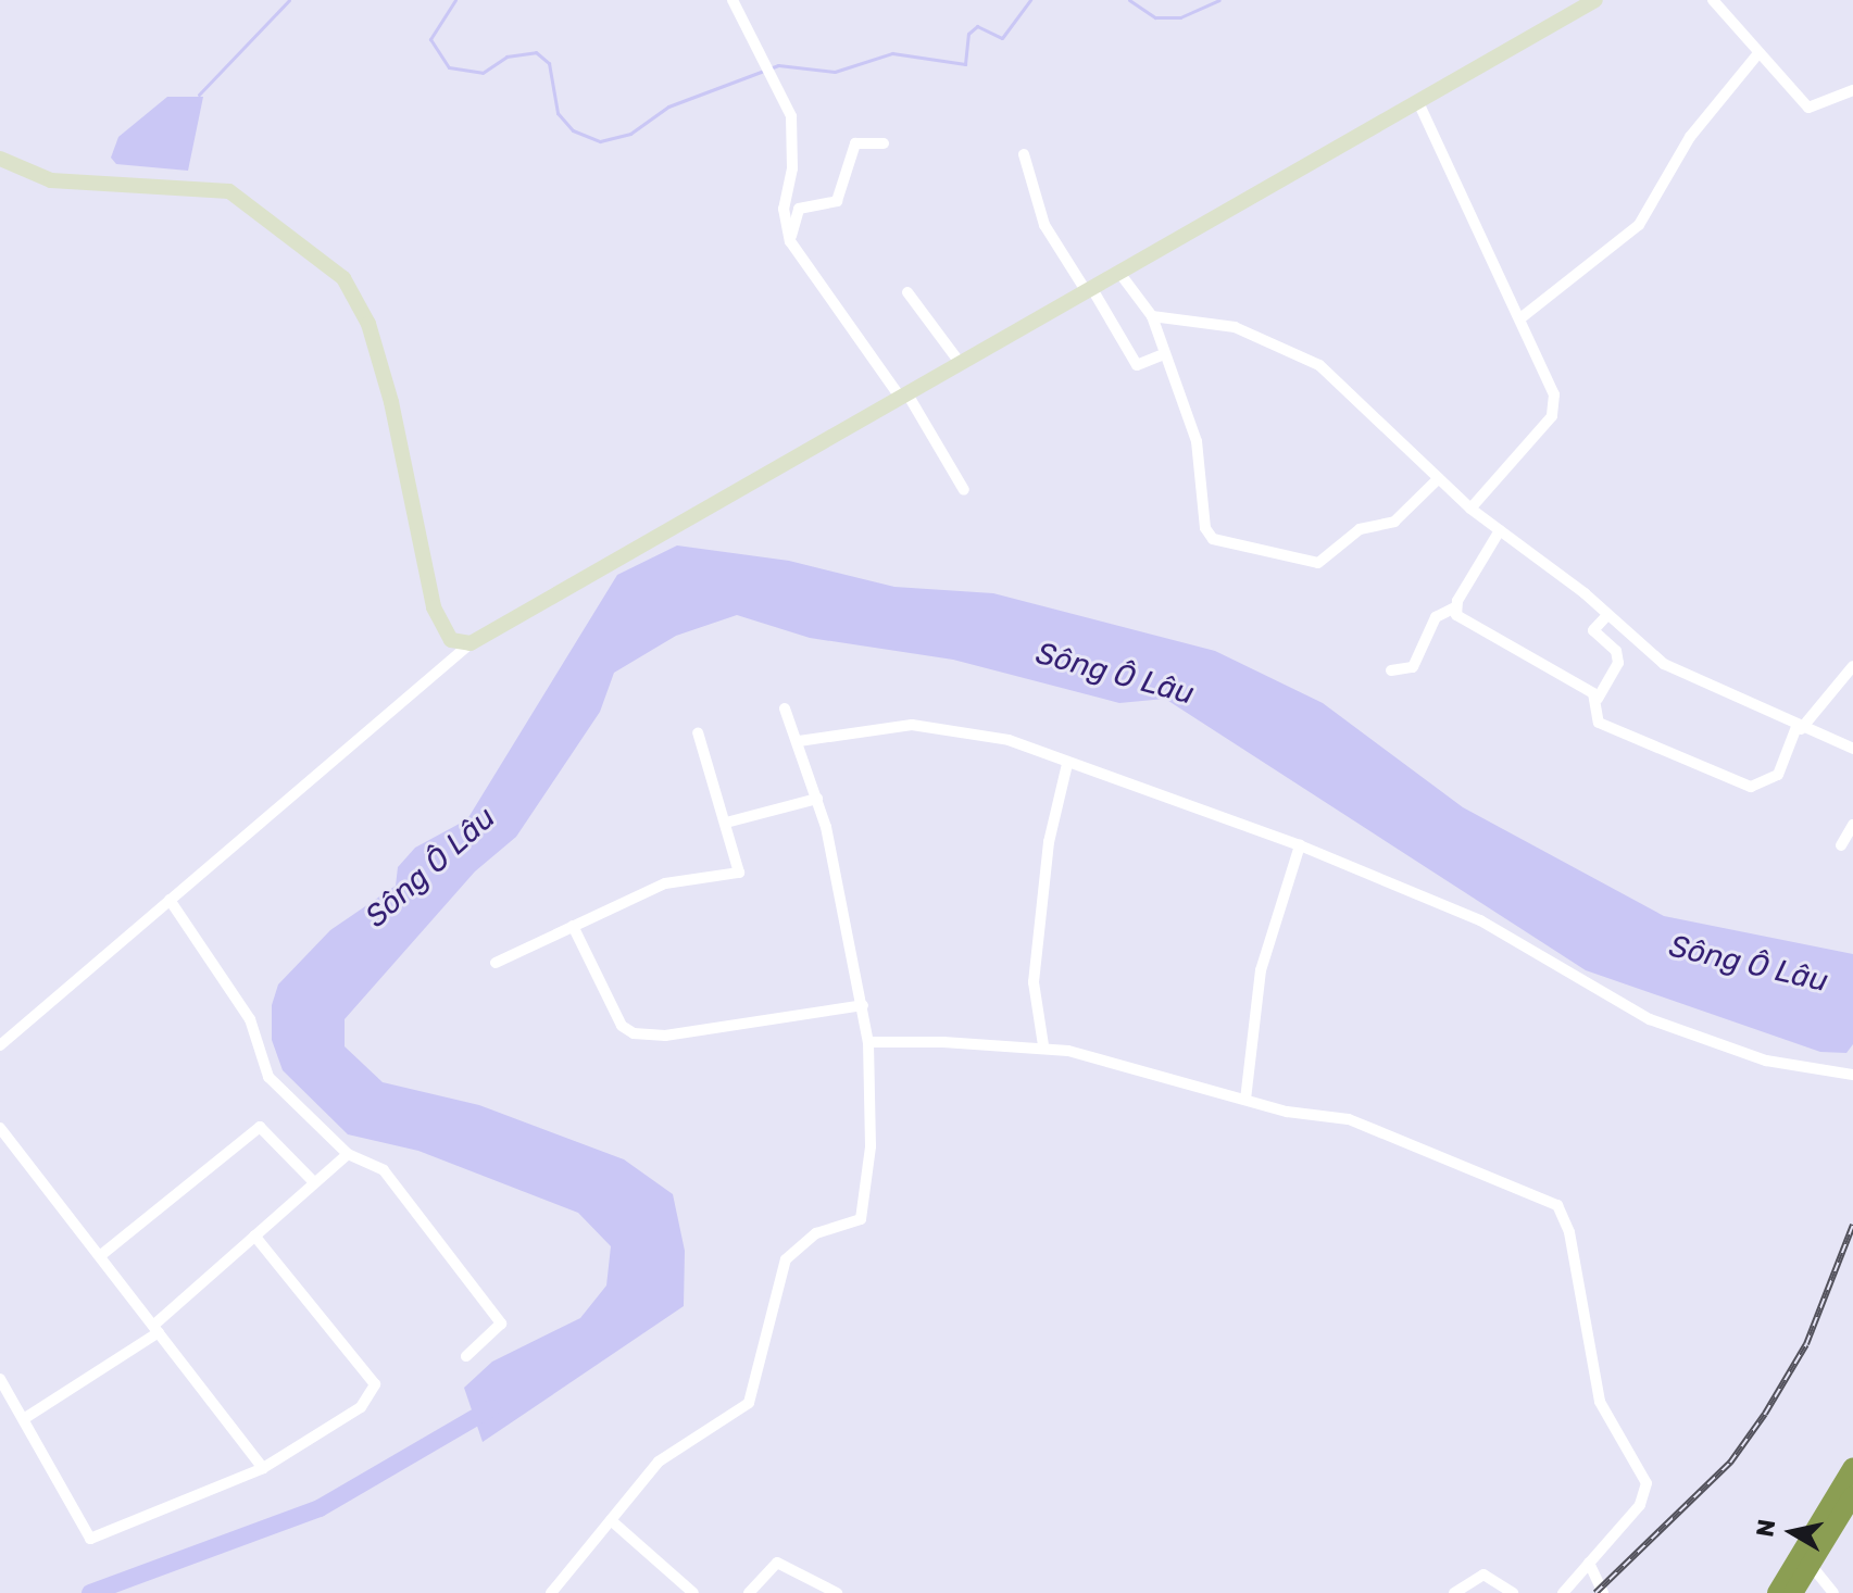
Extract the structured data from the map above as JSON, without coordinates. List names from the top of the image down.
{
  "water": ["Sông Ô Lâu"],
  "north": "left"
}
